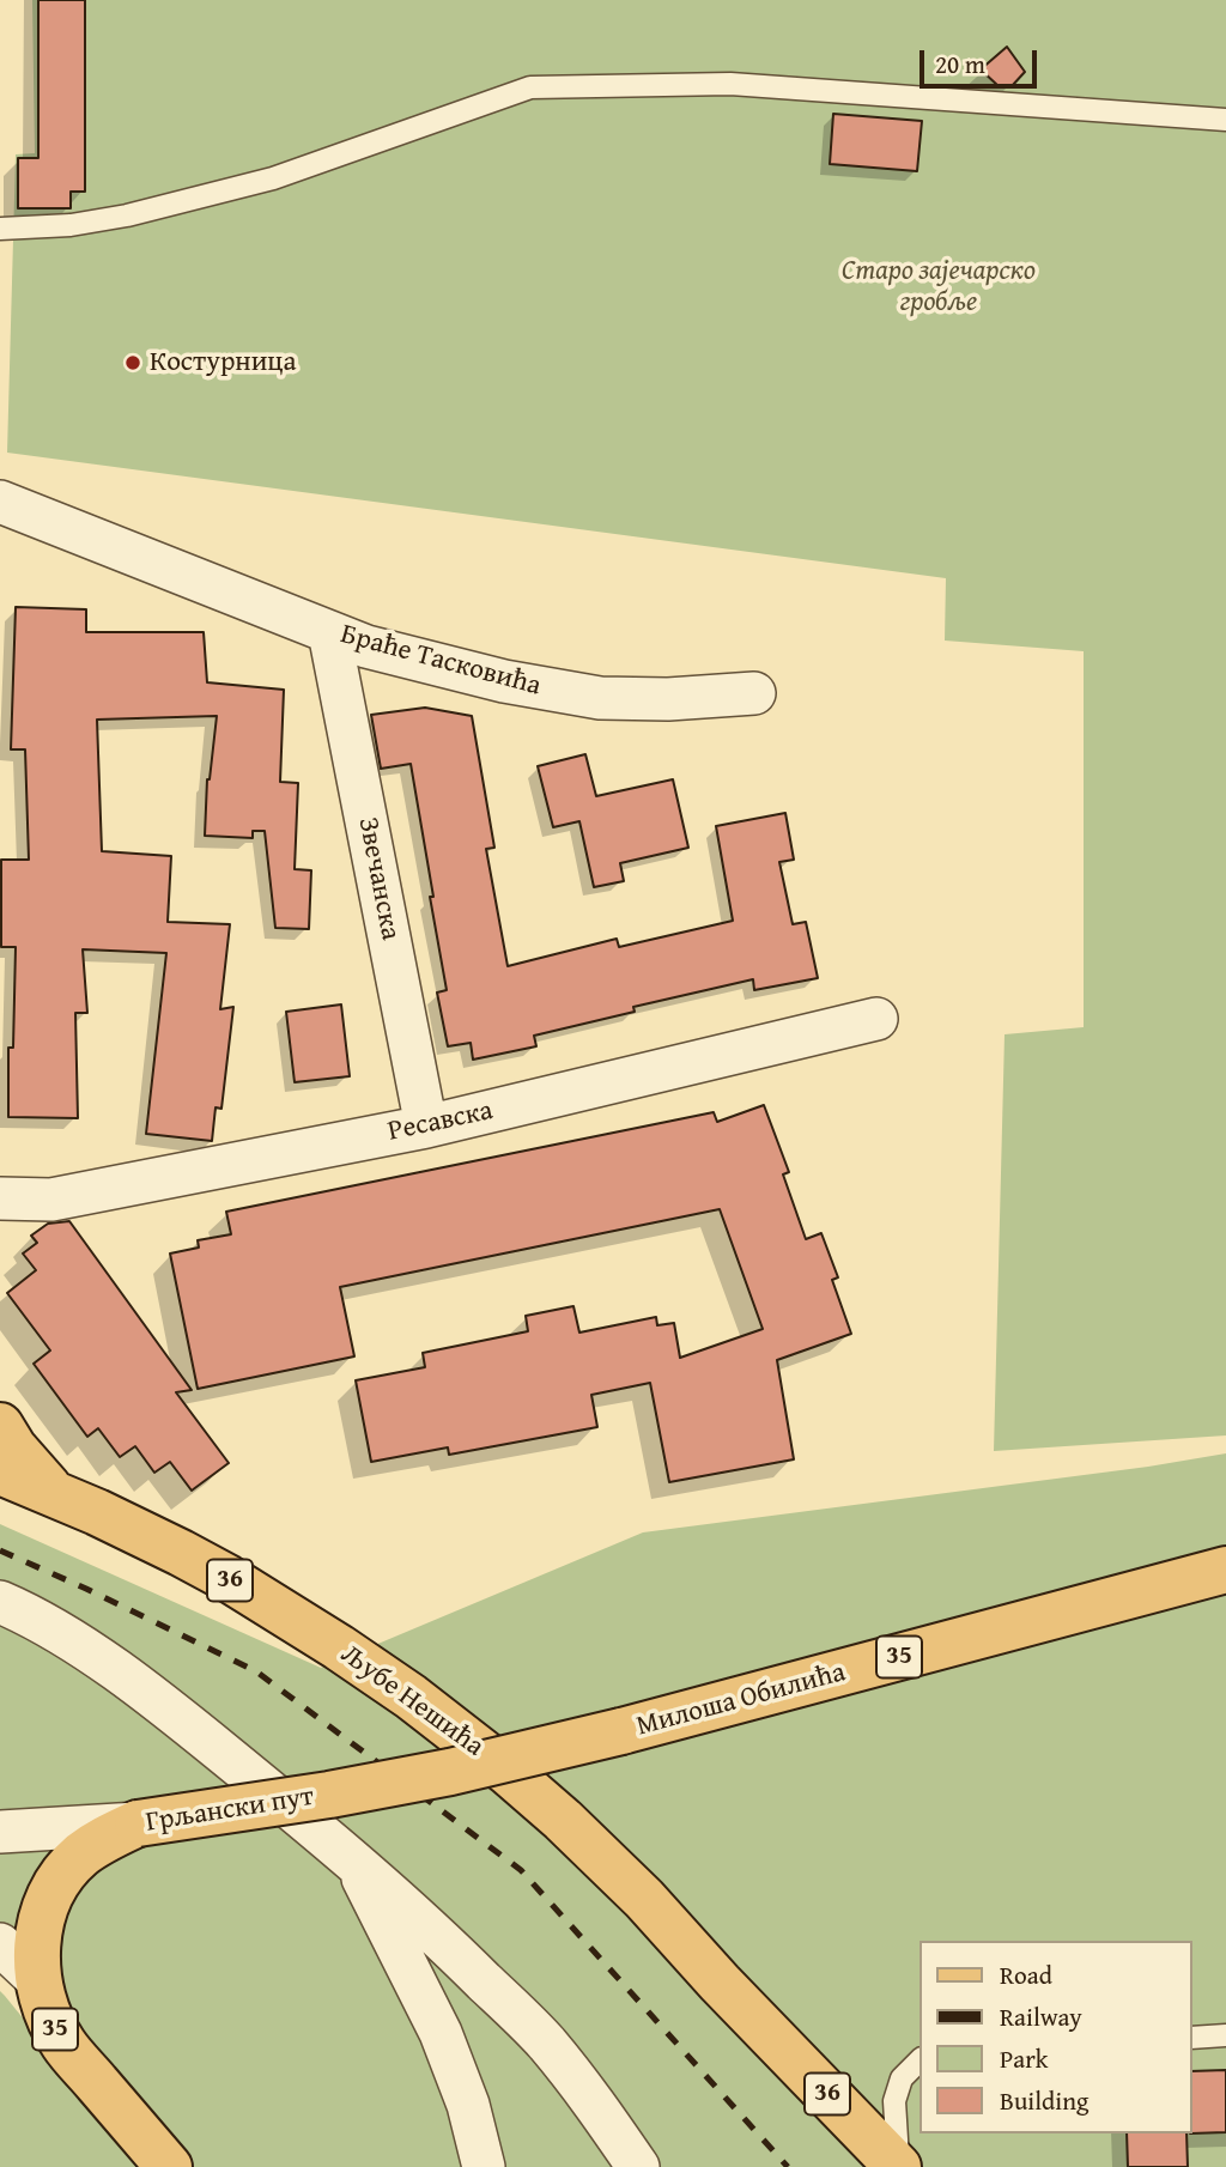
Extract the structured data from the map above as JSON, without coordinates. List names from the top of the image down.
{
  "streets": {
    "main road": [
      "36",
      "35",
      "Милоша Обилића",
      "Љубе Нешића",
      "Грљански пут"
    ],
    "street": ["Браће Тасковића", "Звечанска", "Ресавска"]
  },
  "crossings": [
    ["Браће Тасковића", "Звечанска"],
    ["Звечанска", "Ресавска"],
    ["36", "Љубе Нешића"],
    ["Милоша Обилића", "Грљански пут"]
  ],
  "parks": ["Старо зајечарско гробље"],
  "places": ["Костурница"],
  "legend": [
    "Road",
    "Railway",
    "Park",
    "Building"
  ],
  "scale_bar": "20 m"
}
